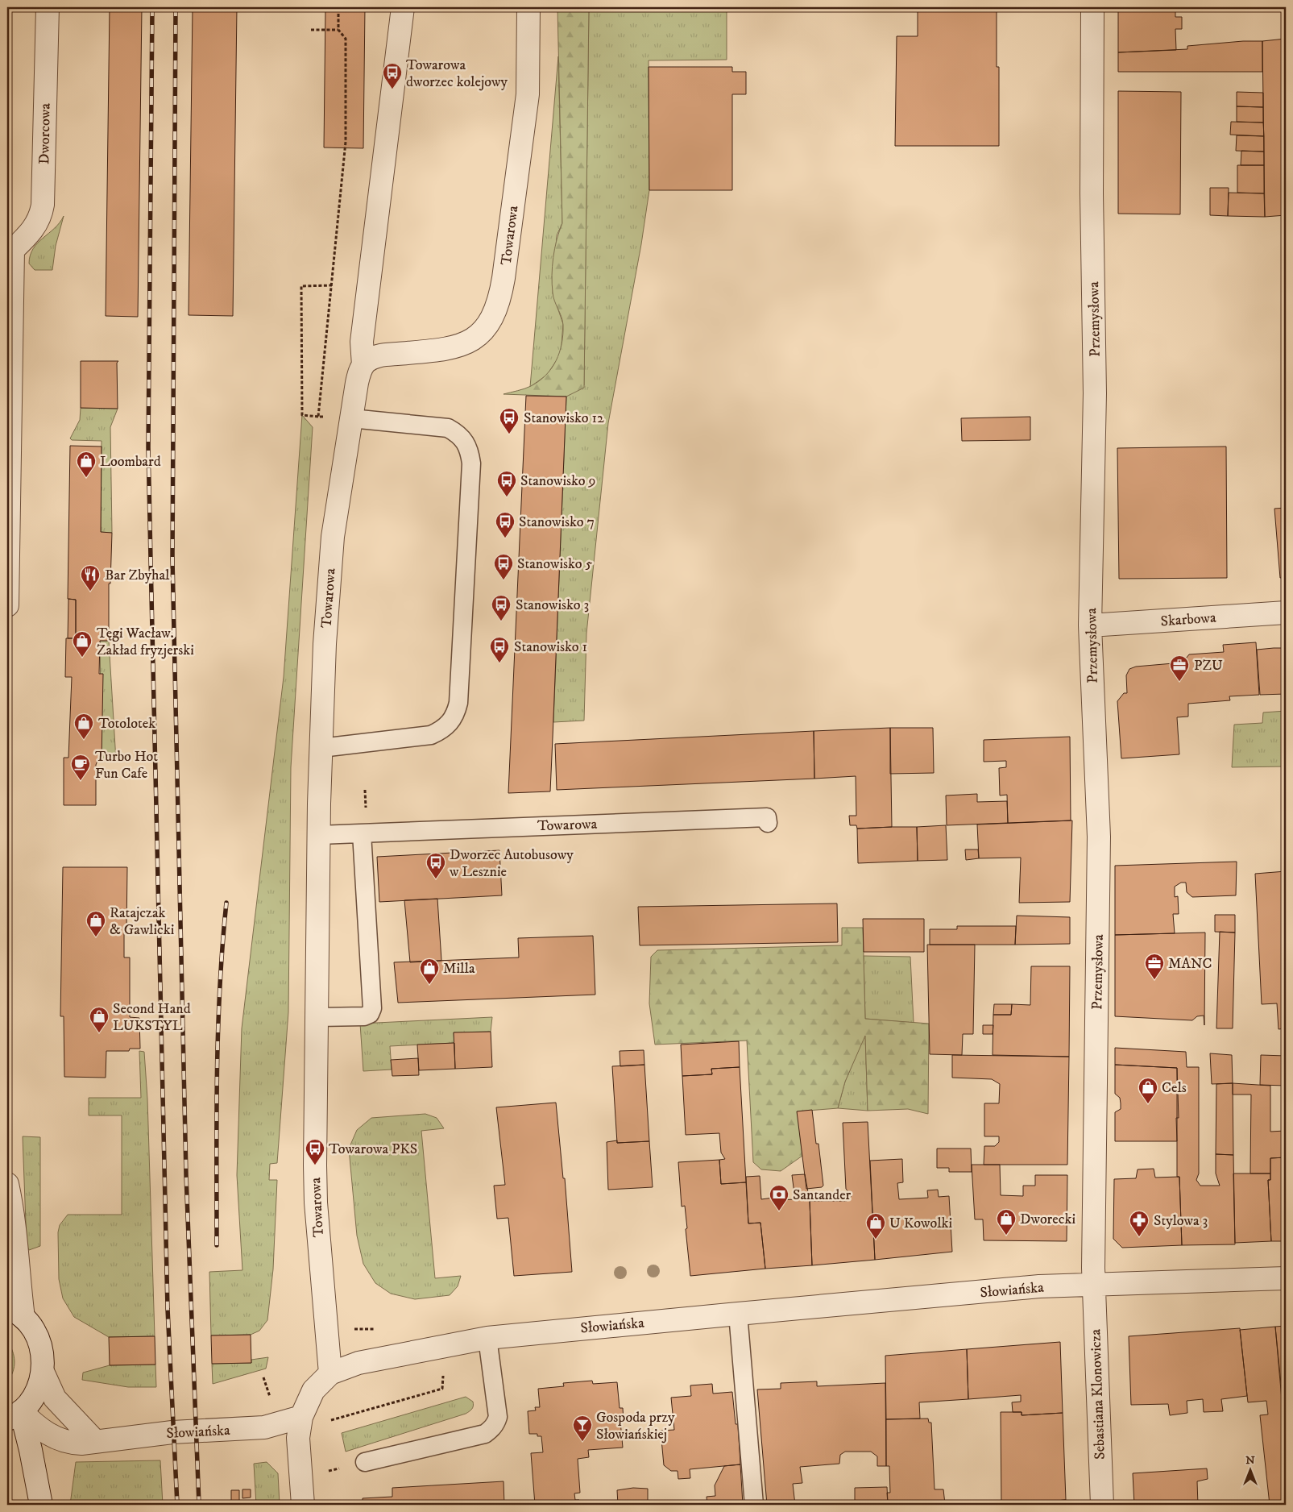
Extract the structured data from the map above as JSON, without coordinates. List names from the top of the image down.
{
  "streets": {
    "street": [
      "Dworcowa",
      "Towarowa",
      "Przemysłowa",
      "Skarbowa",
      "Słowiańska",
      "Sebastiana Klonowicza"
    ]
  },
  "crossings": [
    ["Towarowa", "Słowiańska"],
    ["Przemysłowa", "Skarbowa"],
    ["Przemysłowa", "Słowiańska"],
    ["Przemysłowa", "Sebastiana Klonowicza"],
    ["Słowiańska", "Sebastiana Klonowicza"]
  ],
  "places": {
    "bus stop": [
      "Towarowa dworzec kolejowy",
      "Stanowisko 12",
      "Stanowisko 9",
      "Stanowisko 7",
      "Stanowisko 5",
      "Stanowisko 3",
      "Stanowisko 1",
      "Dworzec Autobusowy w Lesznie",
      "Towarowa PKS"
    ],
    "shop": [
      "Loombard",
      "Tęgi Wacław. Zakład fryzjerski",
      "Totolotek",
      "Ratajczak & Gawlicki",
      "Milla",
      "Second Hand LUKSTYL",
      "Cels",
      "Dworecki",
      "U Kowolki"
    ],
    "restaurant": ["Bar Zbyhal"],
    "office": ["PZU", "MANC"],
    "cafe": ["Turbo Hot Fun Cafe"],
    "bank": ["Santander"],
    "pharmacy": ["Stylowa 3"],
    "bar": ["Gospoda przy Słowiańskiej"]
  },
  "north": "top"
}
